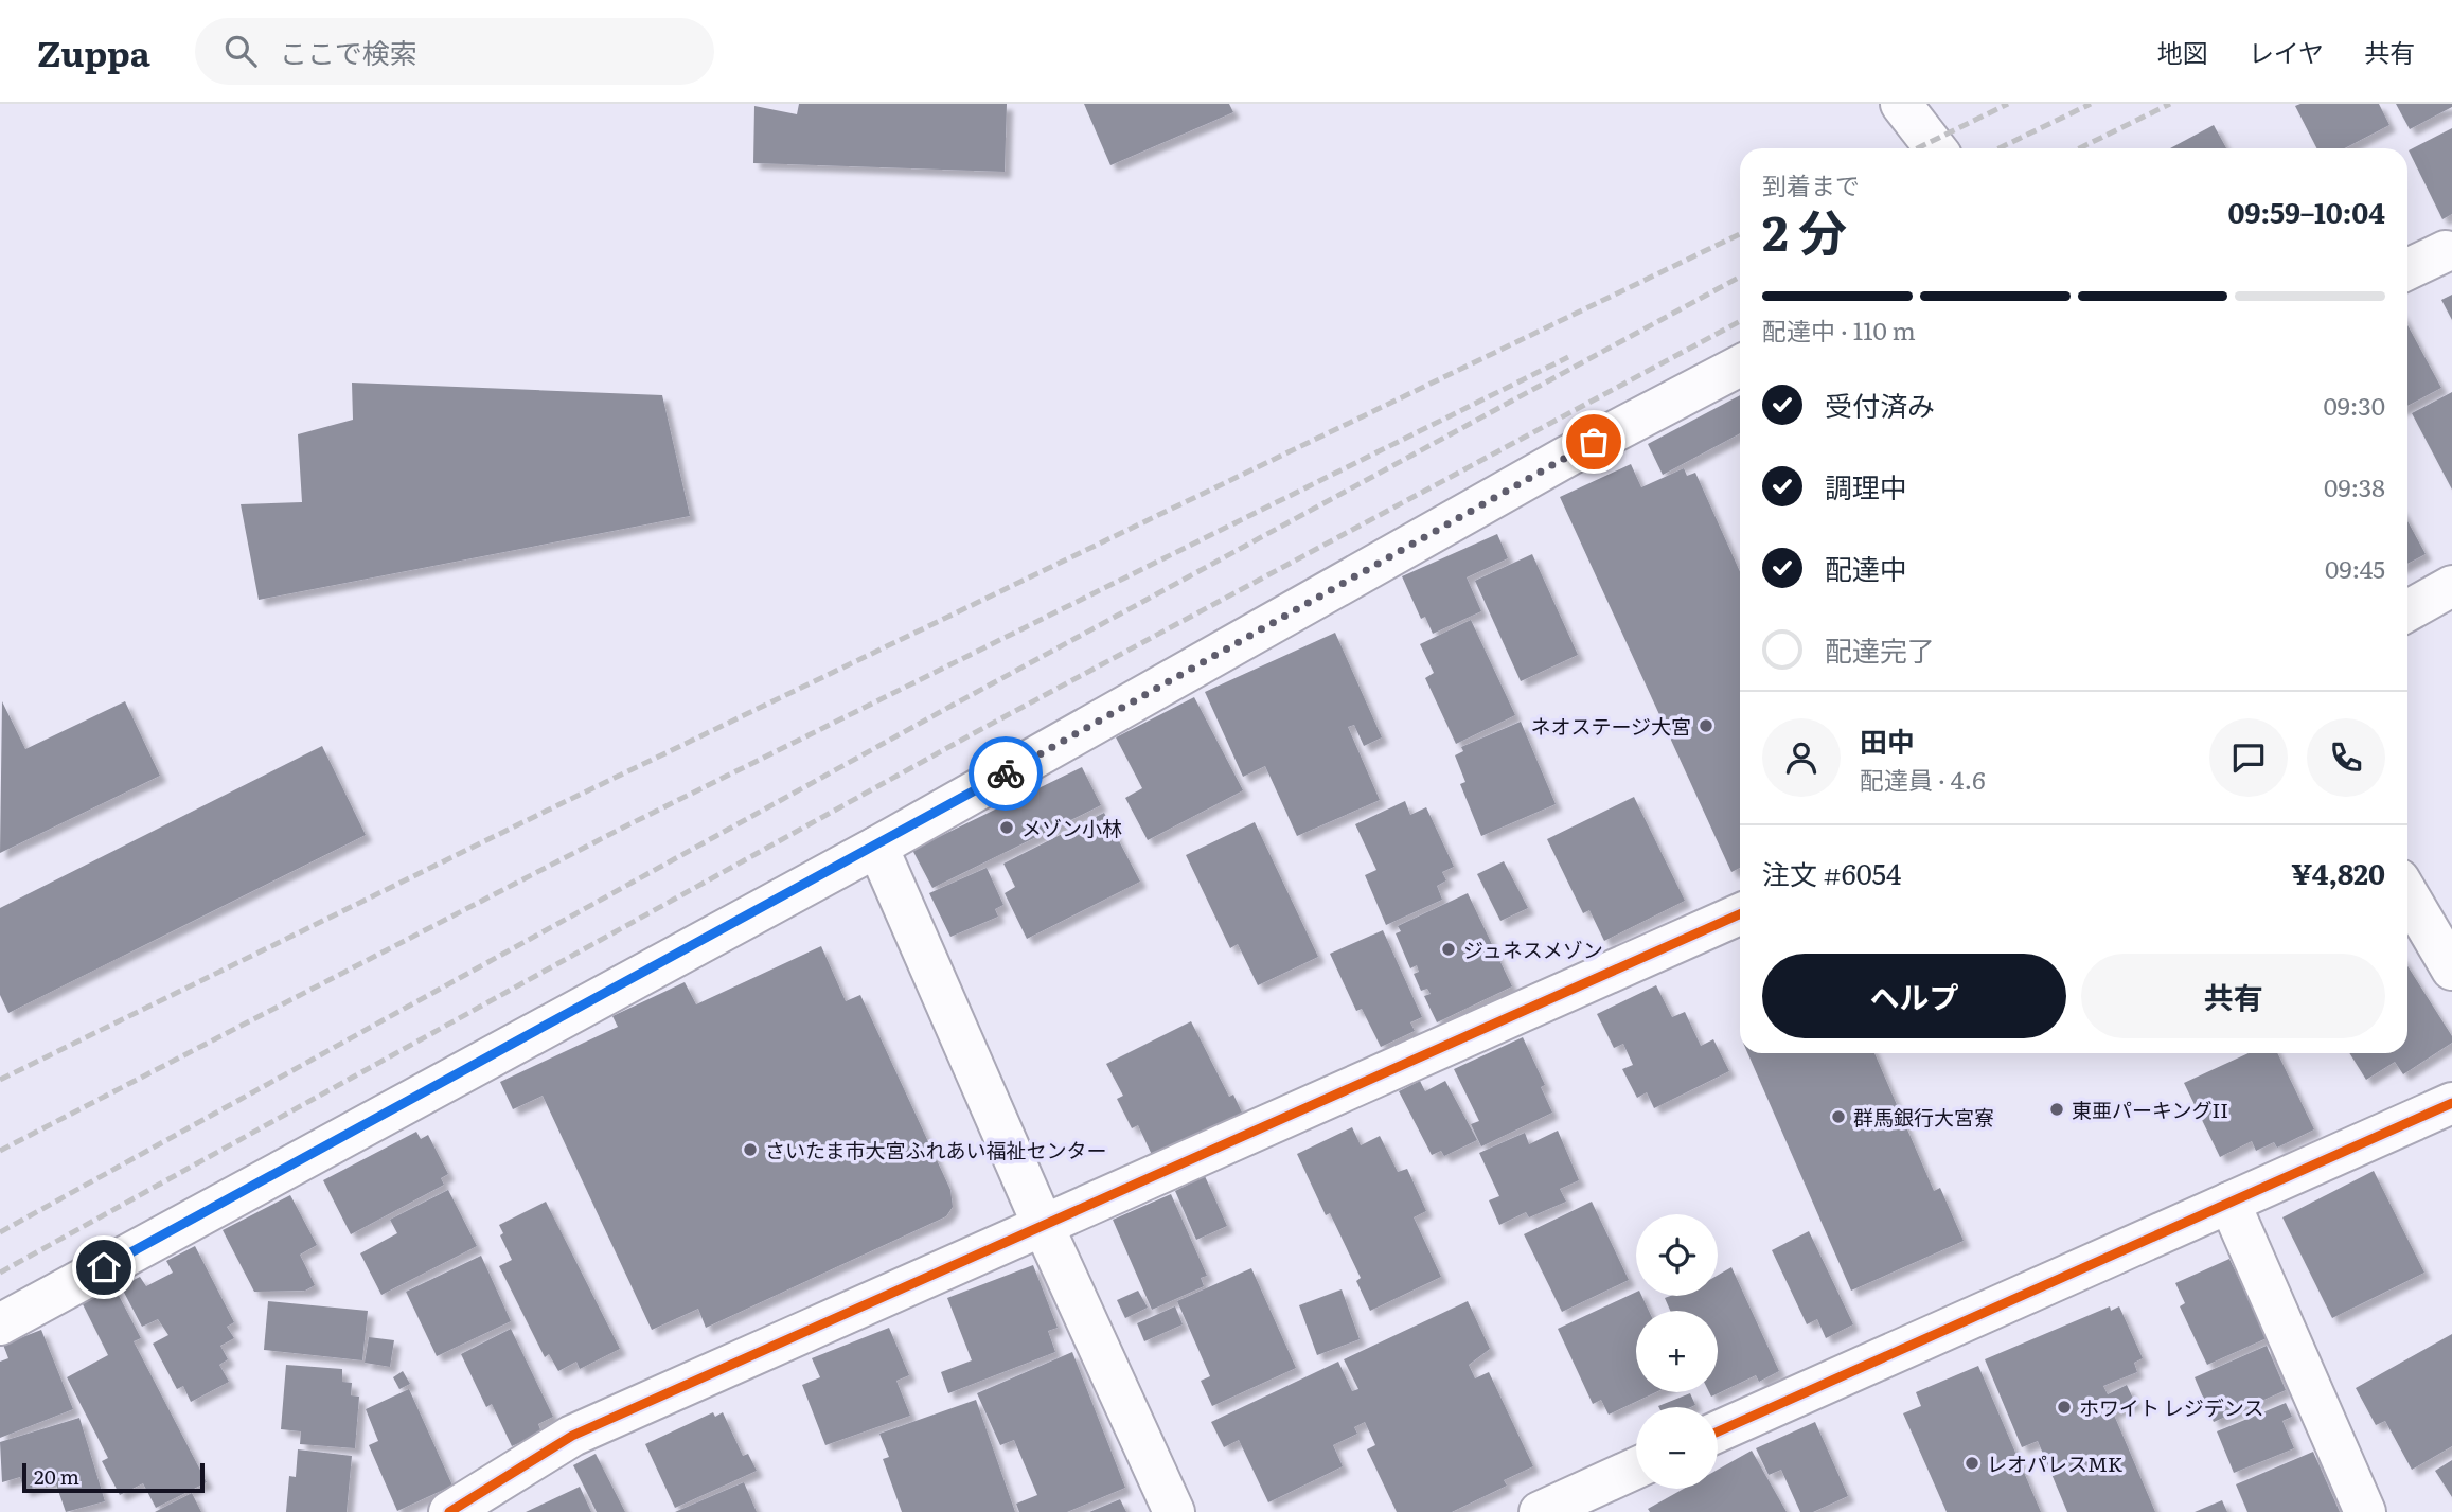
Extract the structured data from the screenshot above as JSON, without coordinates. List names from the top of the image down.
{
  "places": [
    "ネオステージ大宮",
    "メゾン小林",
    "ジュネスメゾン",
    "東亜パーキングII",
    "群馬銀行大宮寮",
    "さいたま市大宮ふれあい福祉センター",
    "ホワイト レジデンス",
    "レオパレスMK"
  ],
  "scale_bar": "20 m",
  "page": {
    "header": "Zuppa",
    "search": "ここで検索",
    "nav": ["地図", "レイヤ", "共有"],
    "heading": ["2 分", "到着まで", "09:59–10:04"],
    "panel": [
      "田中",
      "配達員 · 4.6",
      "注文 #6054",
      "¥4,820"
    ],
    "bar": "配達中 · 110 m",
    "list": [
      ["受付済み", "09:30"],
      ["調理中", "09:38"],
      ["配達中", "09:45"],
      "配達完了"
    ],
    "buttons": ["ヘルプ", "共有"],
    "map_buttons": ["+", "−"],
    "scale": "20 m"
  }
}
